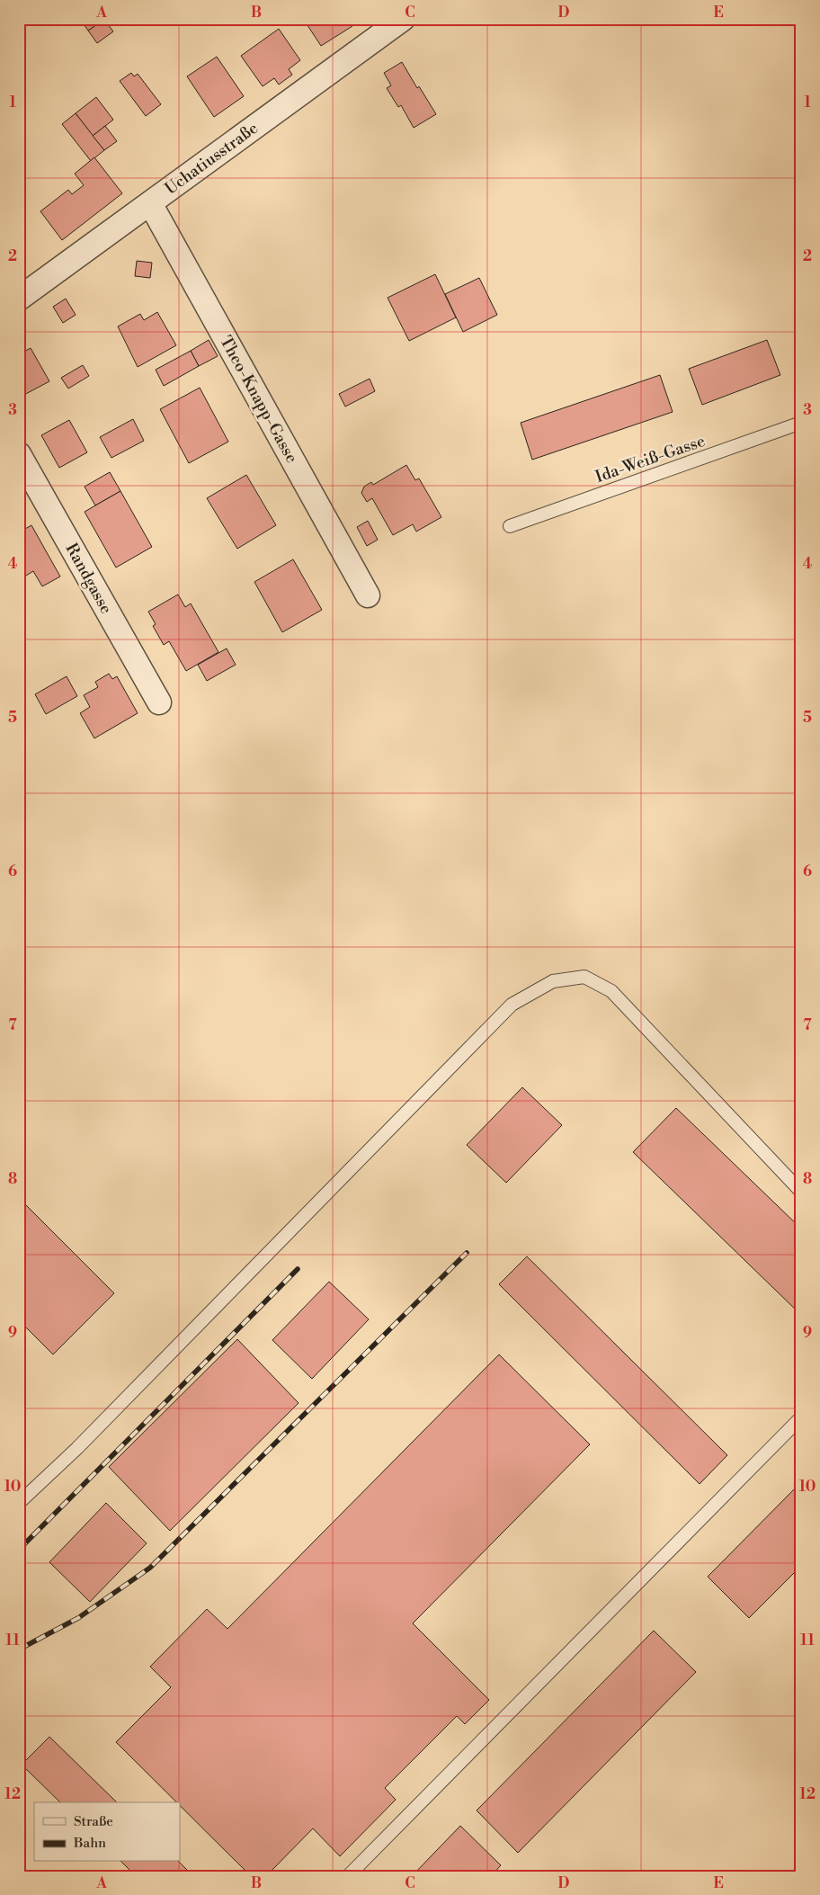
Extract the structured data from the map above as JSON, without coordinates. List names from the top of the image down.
{
  "streets": {
    "street": ["Uchatiusstraße", "Theo-Knapp-Gasse", "Randgasse"],
    "lane": ["Ida-Weiß-Gasse"]
  },
  "crossings": [
    ["Uchatiusstraße", "Theo-Knapp-Gasse"]
  ],
  "legend": ["Straße", "Bahn"],
  "grid": {
    "columns": [
      "A",
      "B",
      "C",
      "D",
      "E"
    ],
    "rows": [
      "1",
      "2",
      "3",
      "4",
      "5",
      "6",
      "7",
      "8",
      "9",
      "10",
      "11",
      "12"
    ]
  }
}
